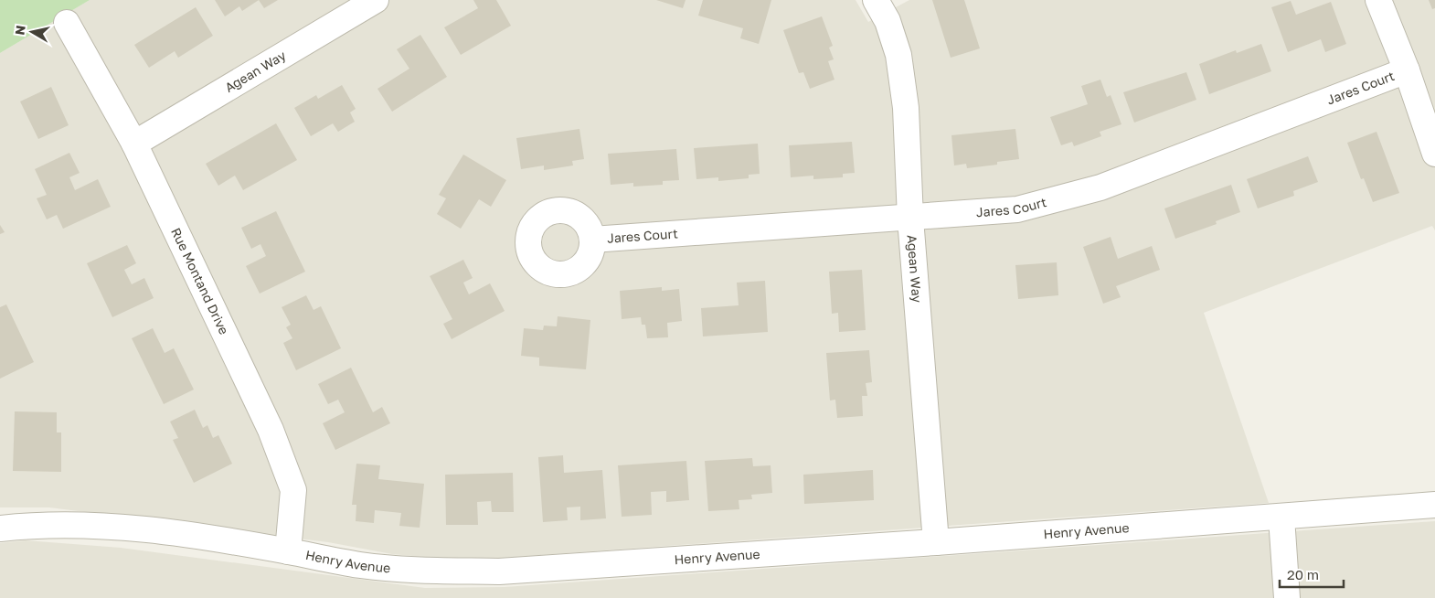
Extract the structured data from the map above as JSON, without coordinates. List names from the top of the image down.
{
  "streets": {
    "street": [
      "Agean Way",
      "Jares Court",
      "Rue Montand Drive",
      "Henry Avenue"
    ]
  },
  "crossings": [
    ["Agean Way", "Jares Court"],
    ["Agean Way", "Rue Montand Drive"],
    ["Agean Way", "Henry Avenue"],
    ["Rue Montand Drive", "Henry Avenue"]
  ],
  "scale_bar": "20 m",
  "north": "left"
}
